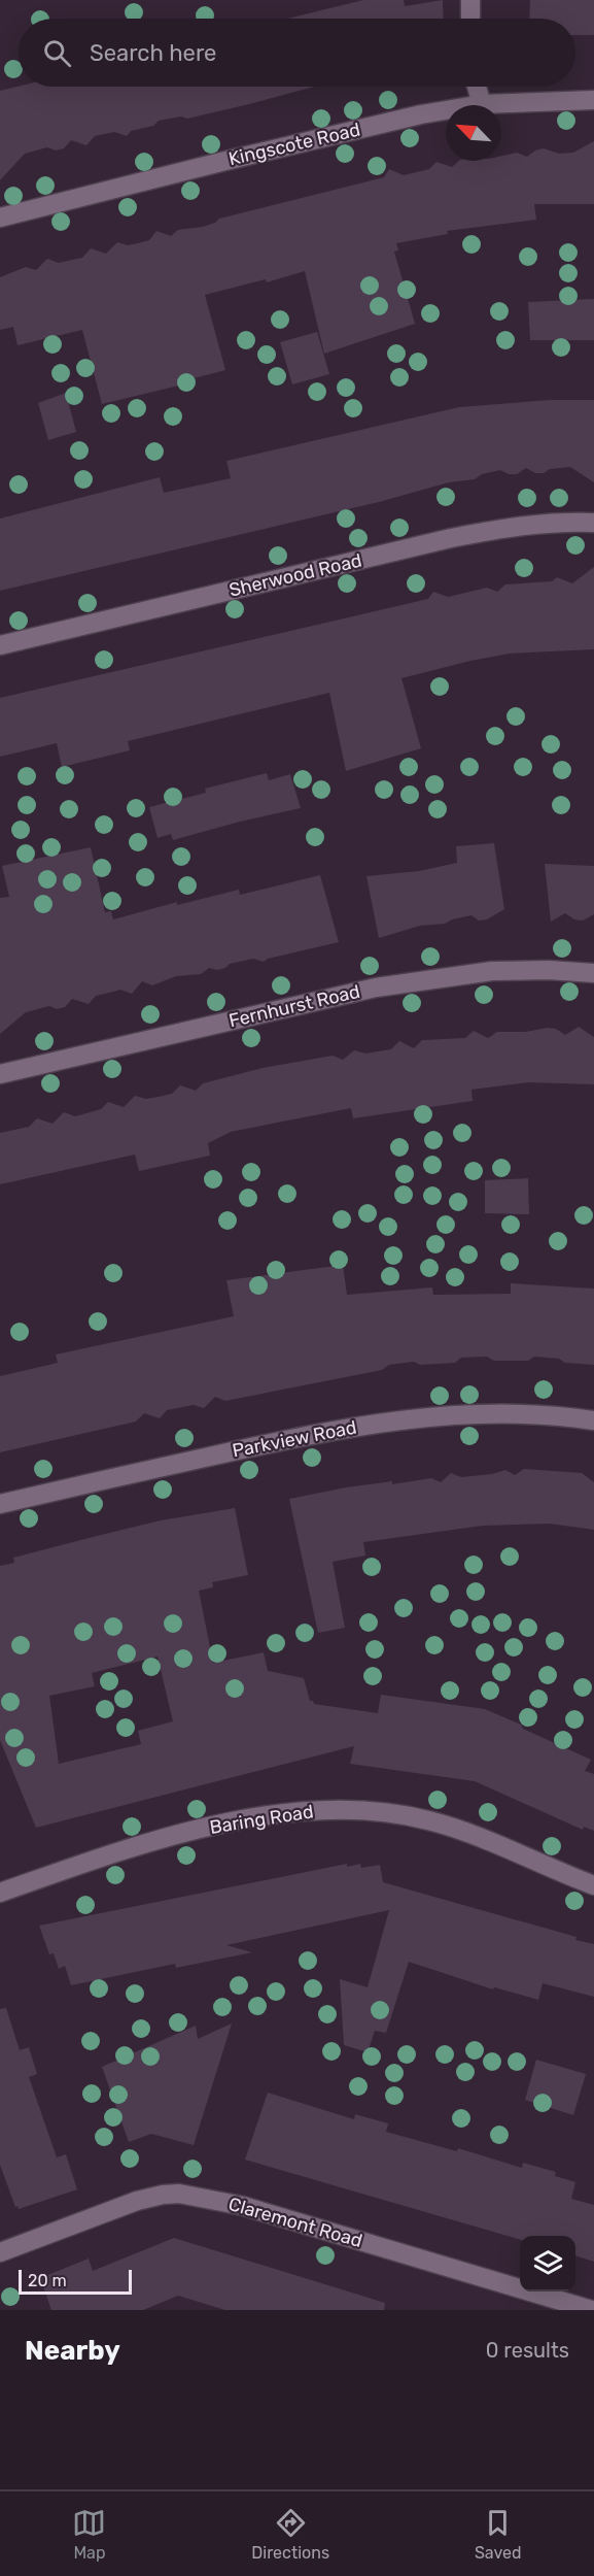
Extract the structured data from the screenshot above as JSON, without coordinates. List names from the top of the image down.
{
  "streets": {
    "street": [
      "Kingscote Road",
      "Sherwood Road",
      "Fernhurst Road",
      "Parkview Road",
      "Baring Road",
      "Claremont Road"
    ]
  },
  "scale_bar": "20 m",
  "north": "top left",
  "page": {
    "search": "Search here",
    "scale": "20 m",
    "heading": ["Nearby", "0 results"],
    "nav": ["Map", "Directions", "Saved"]
  }
}
